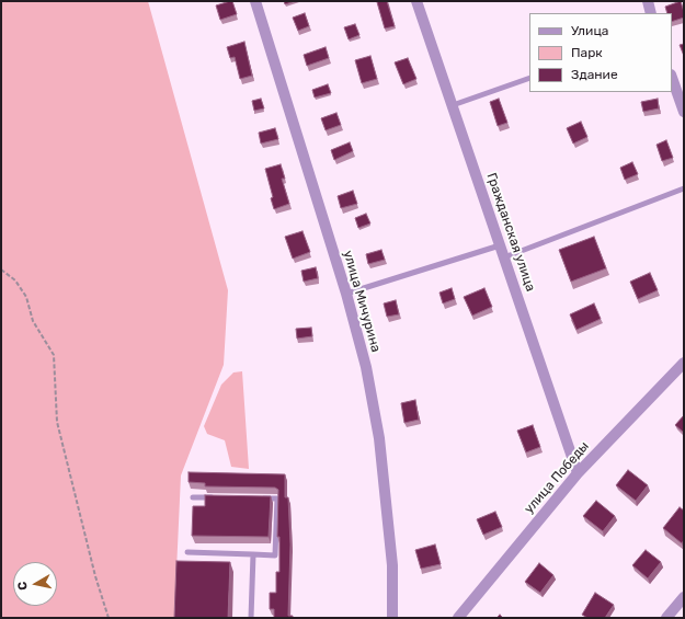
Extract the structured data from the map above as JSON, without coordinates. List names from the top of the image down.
{
  "streets": {
    "street": ["Гражданская улица", "улица Мичурина", "улица Победы"]
  },
  "crossings": [
    ["Гражданская улица", "улица Победы"]
  ],
  "legend": ["Улица", "Парк", "Здание"],
  "north": "left"
}
